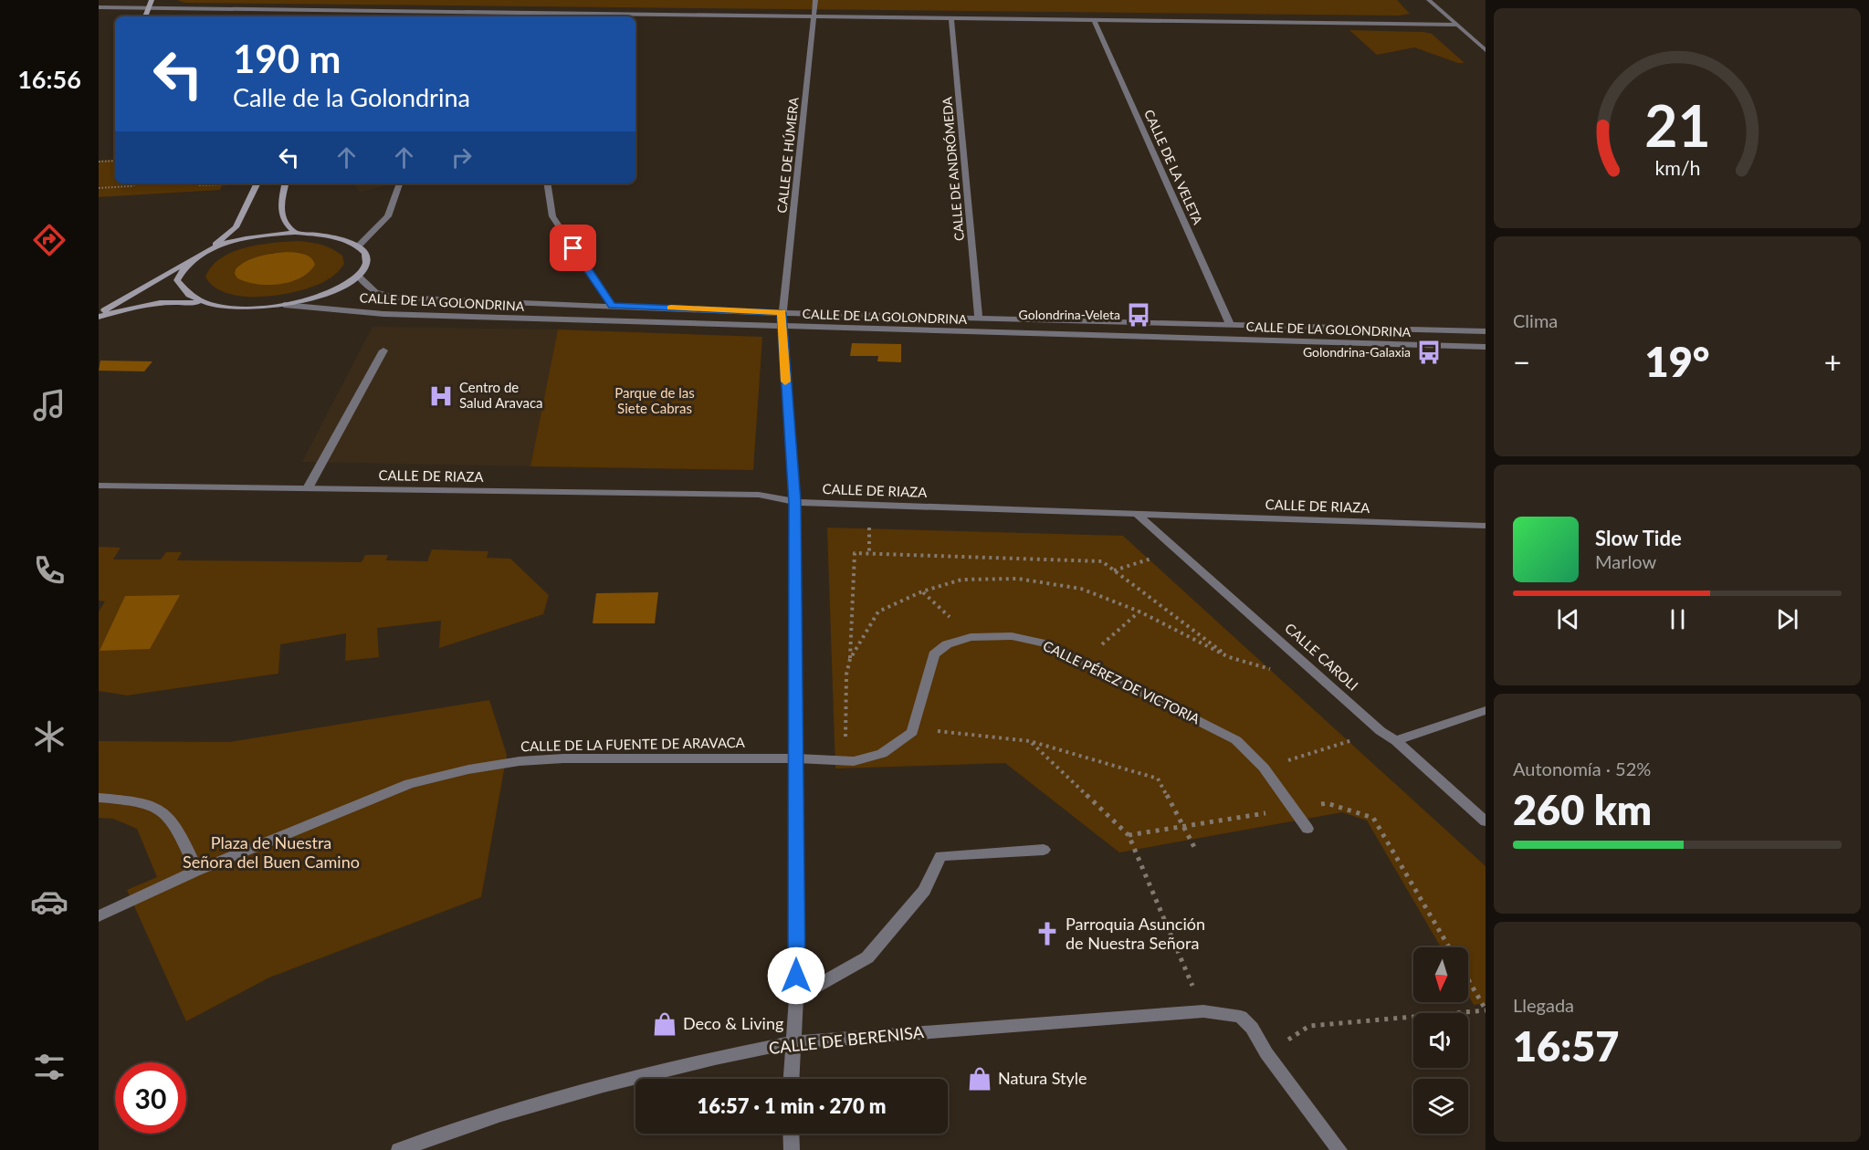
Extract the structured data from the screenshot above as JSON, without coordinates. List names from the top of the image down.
{
  "streets": {
    "street": [
      "CALLE DE HÚMERA",
      "CALLE DE LA VELETA",
      "CALLE DE ANDRÓMEDA",
      "CALLE DE LA GOLONDRINA",
      "CALLE DE RIAZA",
      "CALLE CAROLI",
      "CALLE PÉREZ DE VICTORIA",
      "CALLE DE LA FUENTE DE ARAVACA",
      "CALLE DE BERENISA"
    ]
  },
  "crossings": [
    ["CALLE DE HÚMERA", "CALLE DE LA GOLONDRINA"],
    ["CALLE DE HÚMERA", "CALLE DE RIAZA"],
    ["CALLE DE HÚMERA", "CALLE PÉREZ DE VICTORIA"],
    ["CALLE DE HÚMERA", "CALLE DE LA FUENTE DE ARAVACA"],
    ["CALLE DE HÚMERA", "CALLE DE BERENISA"],
    ["CALLE DE LA VELETA", "CALLE DE LA GOLONDRINA"],
    ["CALLE DE ANDRÓMEDA", "CALLE DE LA GOLONDRINA"],
    ["CALLE DE RIAZA", "CALLE CAROLI"],
    ["CALLE PÉREZ DE VICTORIA", "CALLE DE LA FUENTE DE ARAVACA"]
  ],
  "parks": ["Parque de las Siete Cabras", "Plaza de Nuestra Señora del Buen Camino"],
  "places": {
    "bus stop": ["Golondrina-Veleta", "Golondrina-Galaxia"],
    "hospital": ["Centro de Salud Aravaca"],
    "church": ["Parroquia Asunción de Nuestra Señora"],
    "shop": ["Deco & Living", "Natura Style"]
  },
  "north": "bottom",
  "page": {
    "tabs": "16:56",
    "turn": ["190 m", "Calle de la Golondrina"],
    "tile": [
      "Clima",
      ["Autonomía · 52%", "260 km"],
      ["Llegada", "16:57"]
    ],
    "heat": ["−", "19°", "+"],
    "song": ["Slow Tide", "Marlow"],
    "limit": "30",
    "trip": "16:57 · 1 min · 270 m",
    "gauge": ["21", "km/h"]
  }
}
